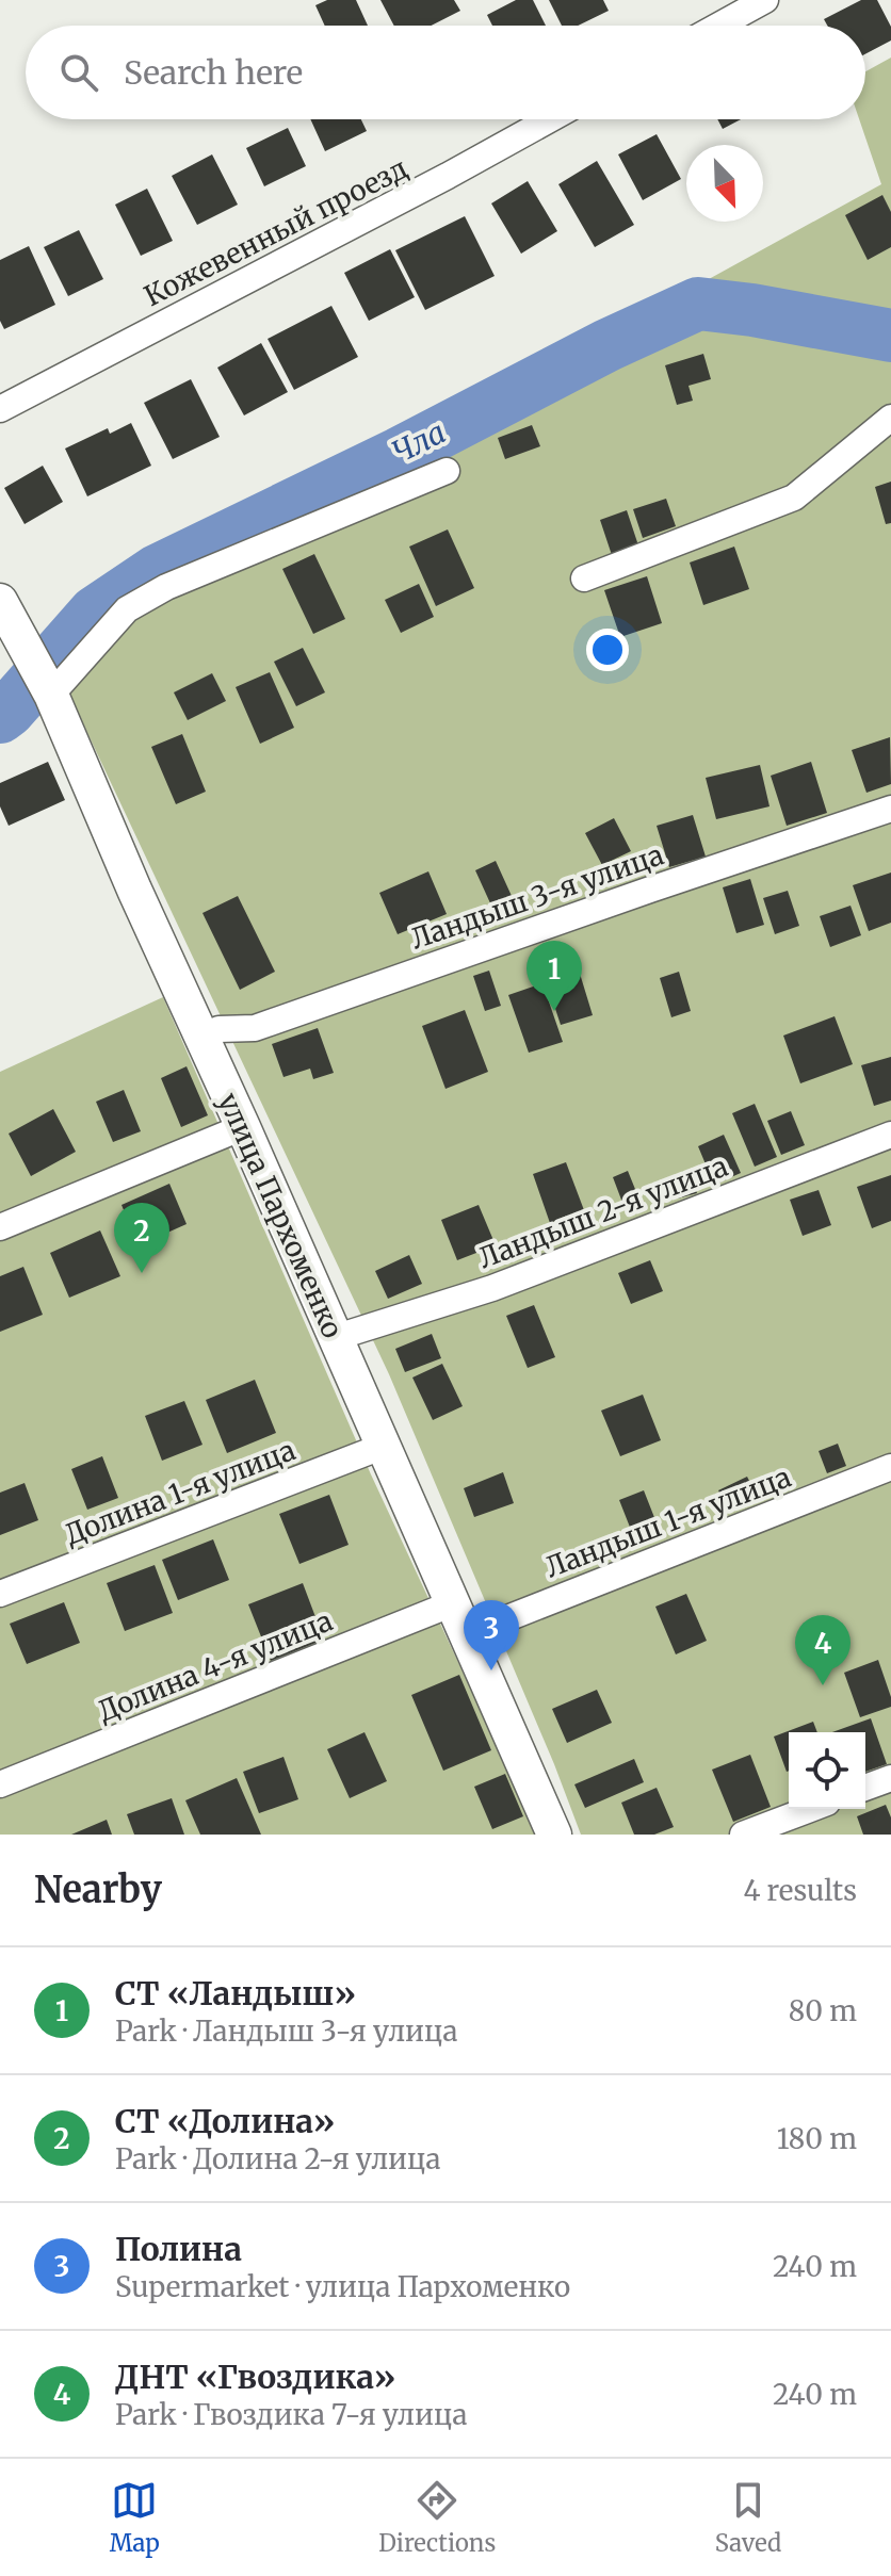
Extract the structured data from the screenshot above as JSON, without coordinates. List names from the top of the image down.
{
  "streets": {
    "street": [
      "Кожевенный проезд",
      "Ландыш 3-я улица",
      "Ландыш 2-я улица",
      "улица Пархоменко",
      "Долина 1-я улица",
      "Ландыш 1-я улица",
      "Долина 4-я улица"
    ]
  },
  "crossings": [
    ["Ландыш 3-я улица", "улица Пархоменко"],
    ["Ландыш 2-я улица", "улица Пархоменко"],
    ["улица Пархоменко", "Долина 1-я улица"],
    ["улица Пархоменко", "Ландыш 1-я улица"],
    ["улица Пархоменко", "Долина 4-я улица"],
    ["Ландыш 1-я улица", "Долина 4-я улица"]
  ],
  "water": ["Чла"],
  "north": "bottom right",
  "page": {
    "search": "Search here",
    "pins": [
      "1",
      "2",
      "3",
      "4"
    ],
    "heading": ["Nearby", "4 results"],
    "list": [
      {
        "mark": "1",
        "name": "СТ «Ландыш»",
        "note": "Park · Ландыш 3-я улица",
        "value": "80 m"
      },
      {
        "mark": "2",
        "name": "СТ «Долина»",
        "note": "Park · Долина 2-я улица",
        "value": "180 m"
      },
      {
        "mark": "3",
        "name": "Полина",
        "note": "Supermarket · улица Пархоменко",
        "value": "240 m"
      },
      {
        "mark": "4",
        "name": "ДНТ «Гвоздика»",
        "note": "Park · Гвоздика 7-я улица",
        "value": "240 m"
      }
    ],
    "nav": ["Map", "Directions", "Saved"]
  }
}
